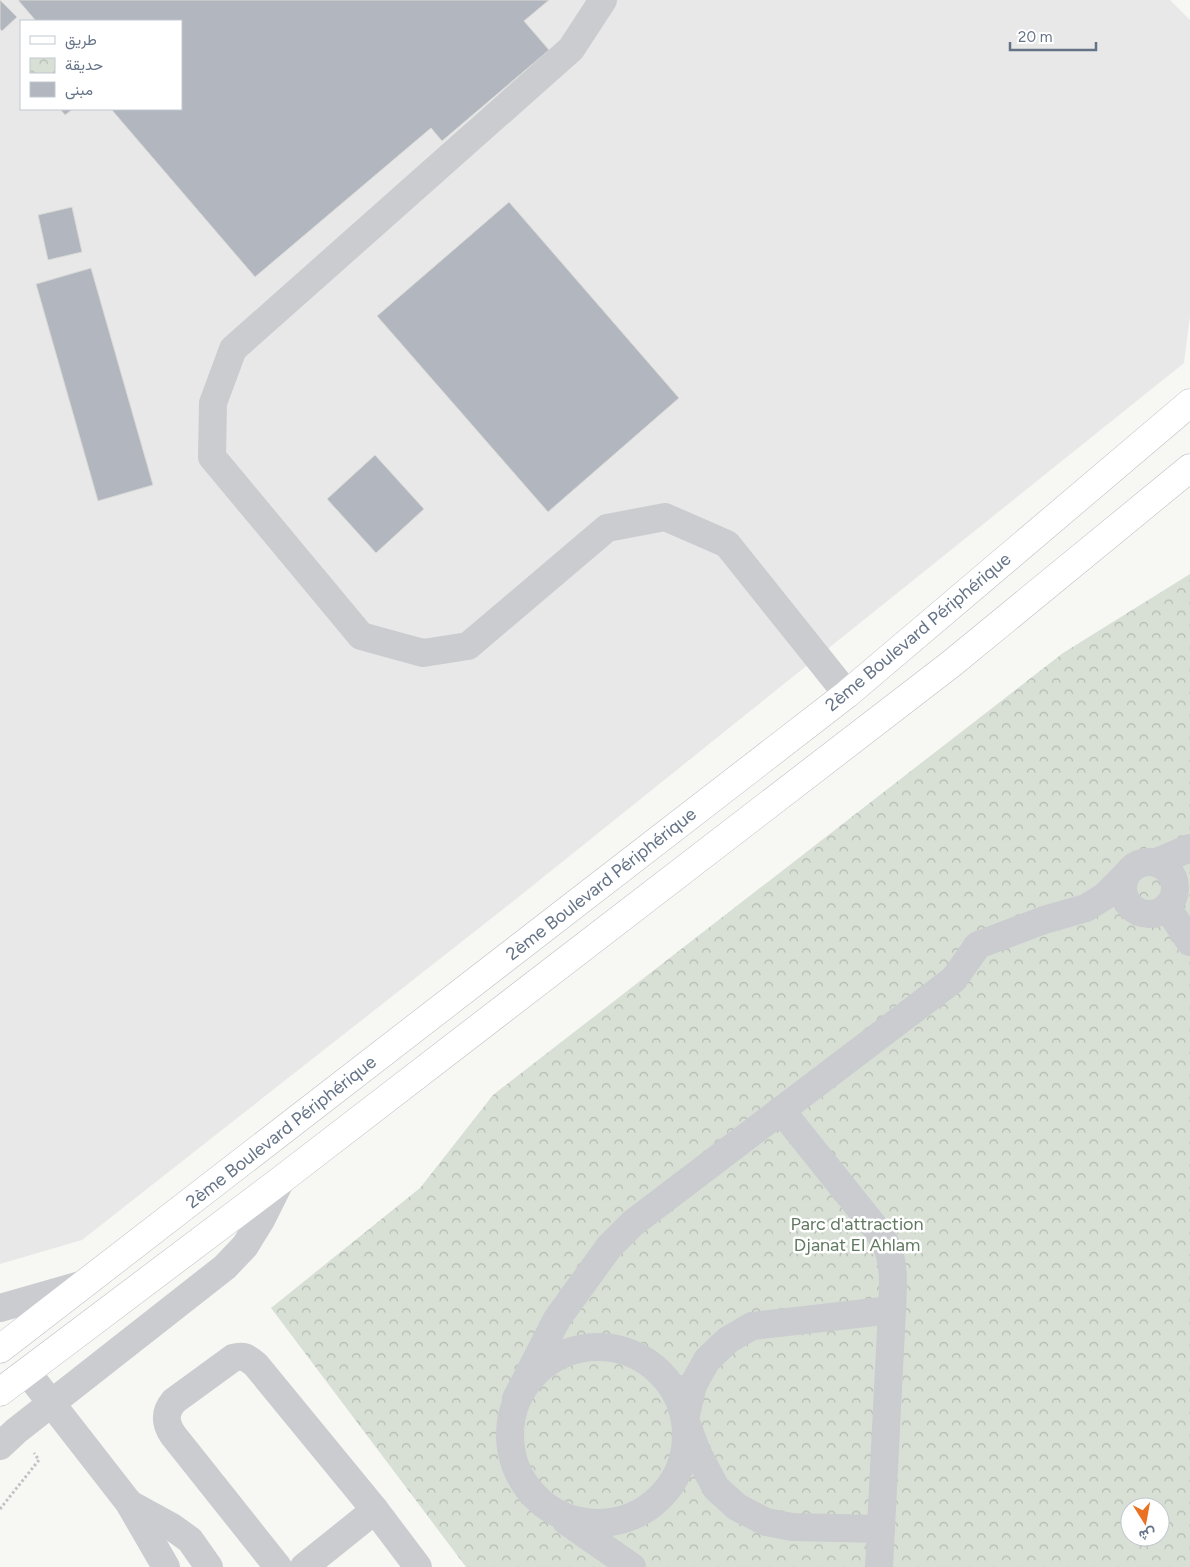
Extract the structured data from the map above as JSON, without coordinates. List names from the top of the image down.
{
  "streets": {
    "main road": ["2ème Boulevard Périphérique"]
  },
  "parks": ["Parc d'attraction Djanat El Ahlam"],
  "legend": ["طريق", "حديقة", "مبنى"],
  "scale_bar": "20 m",
  "north": "bottom"
}
